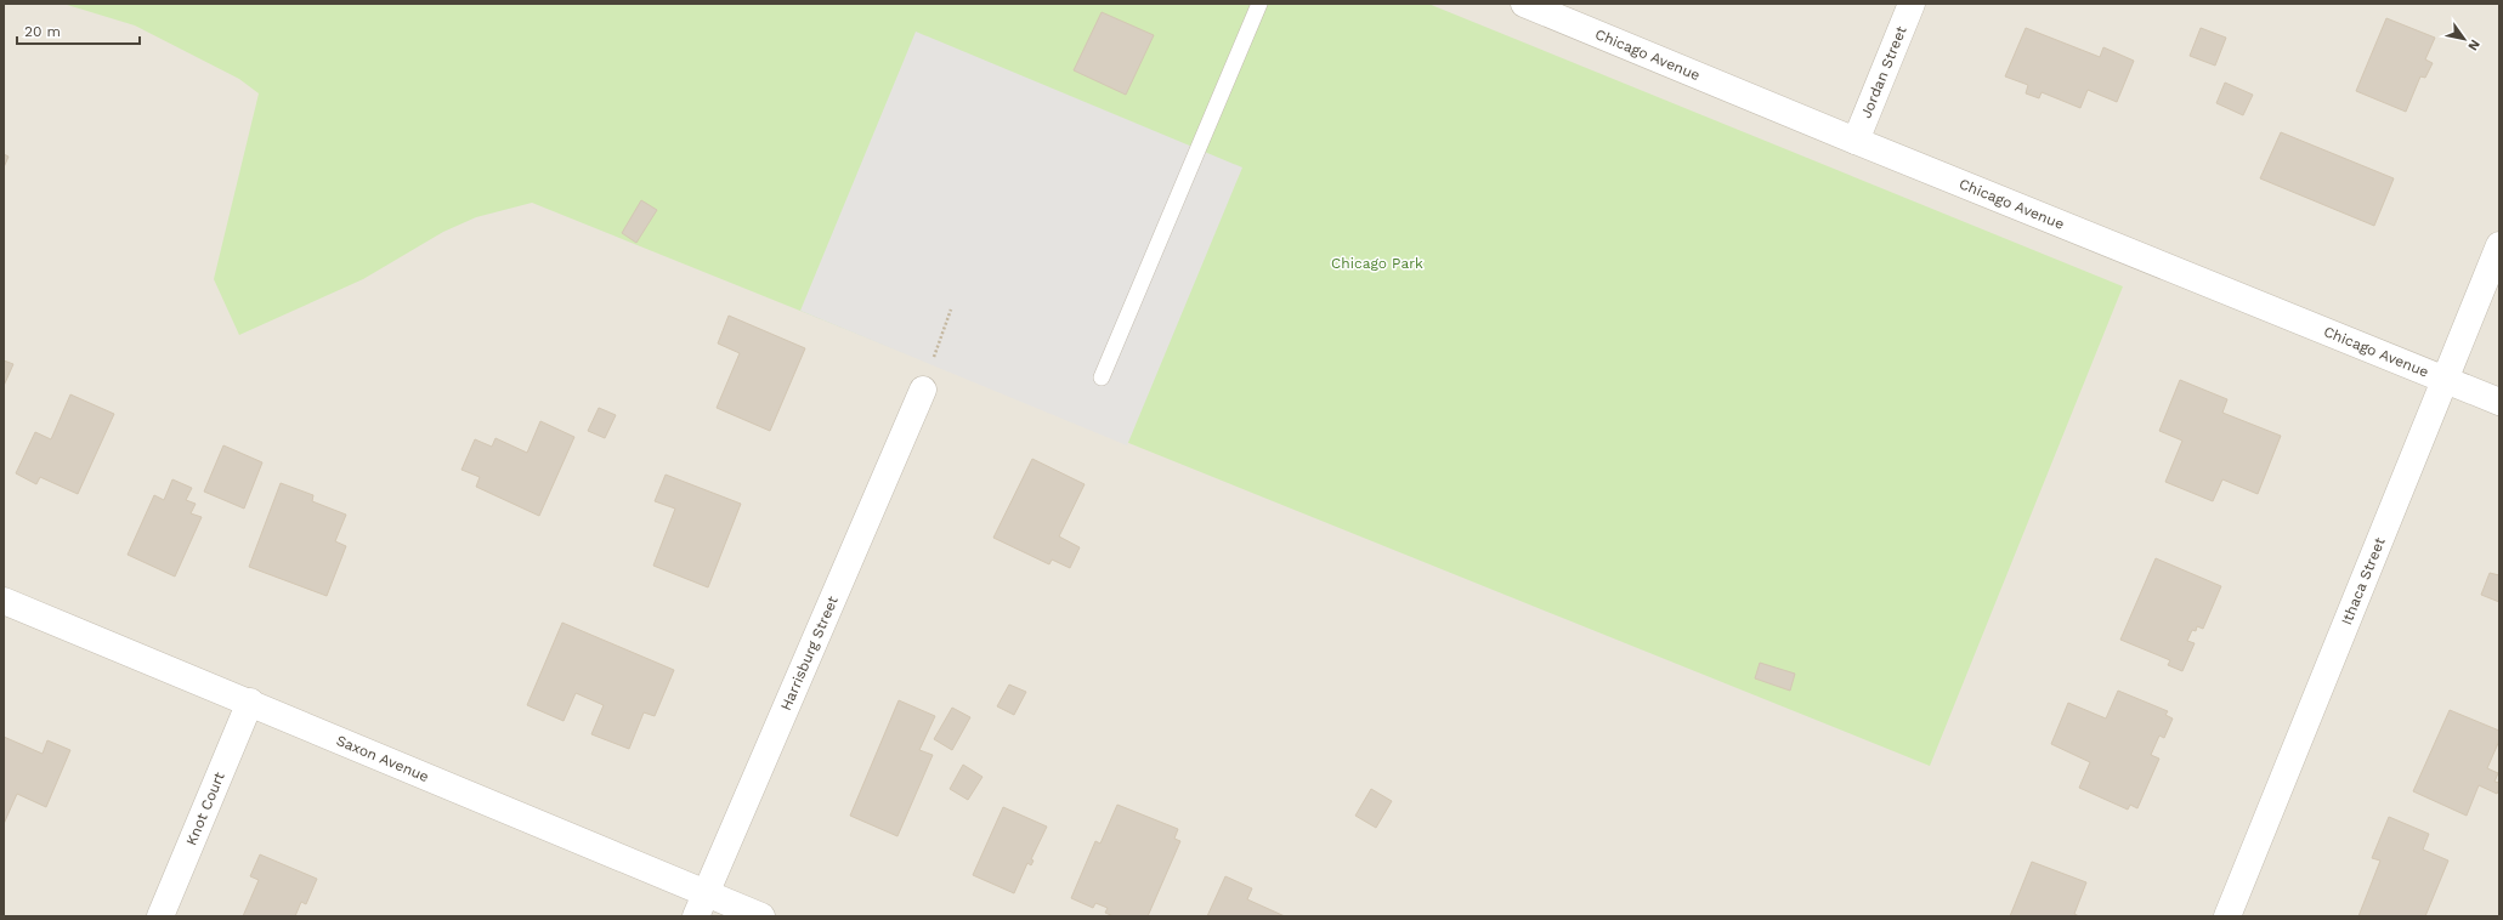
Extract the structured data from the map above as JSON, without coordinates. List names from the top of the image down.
{
  "streets": {
    "street": [
      "Chicago Avenue",
      "Jordan Street",
      "Ithaca Street",
      "Harrisburg Street",
      "Saxon Avenue",
      "Knot Court"
    ]
  },
  "crossings": [
    ["Chicago Avenue", "Jordan Street"],
    ["Chicago Avenue", "Ithaca Street"],
    ["Harrisburg Street", "Saxon Avenue"],
    ["Saxon Avenue", "Knot Court"]
  ],
  "parks": ["Chicago Park"],
  "scale_bar": "20 m",
  "north": "bottom right"
}
